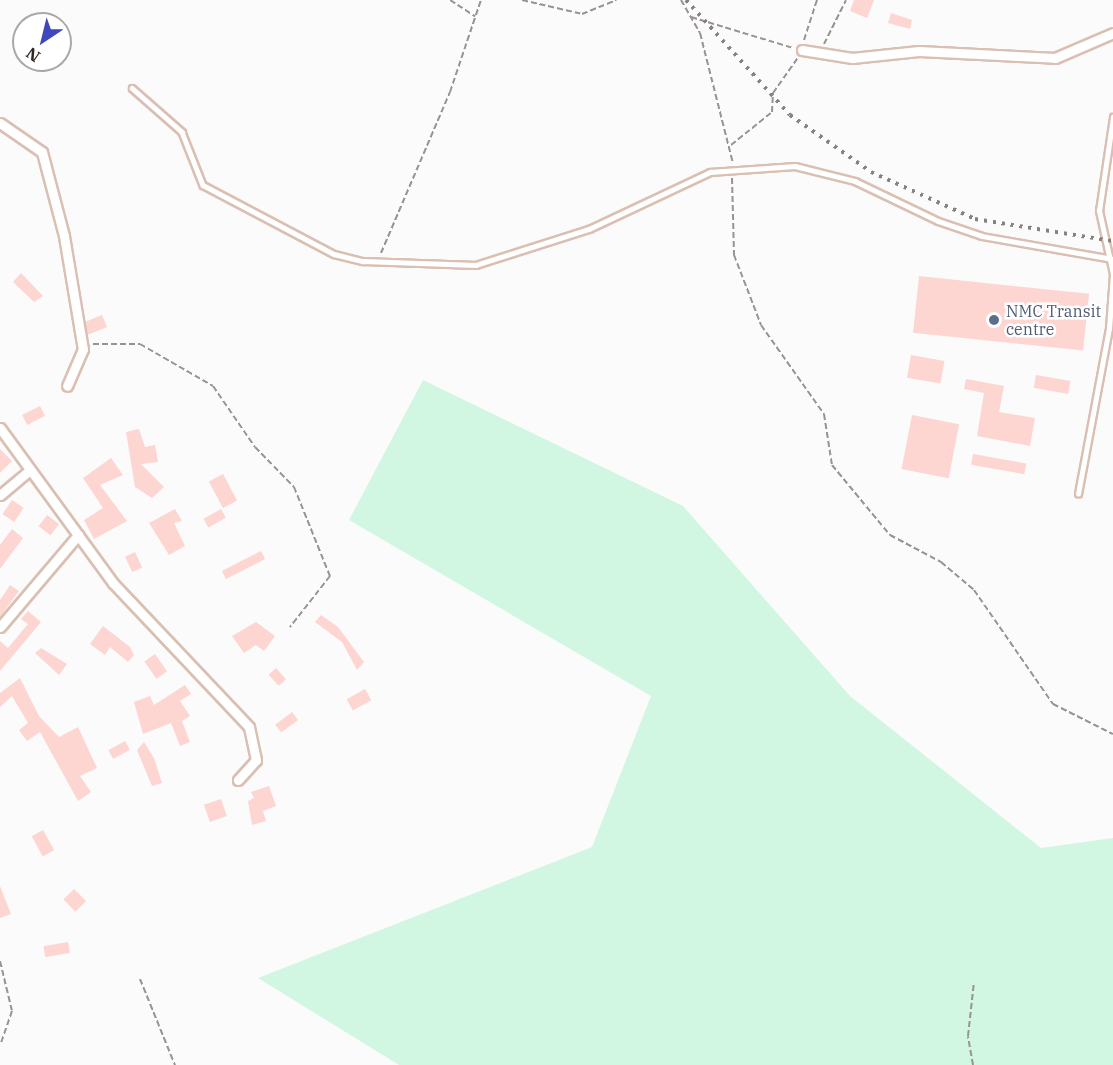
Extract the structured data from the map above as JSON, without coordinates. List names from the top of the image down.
{
  "places": ["NMC Transit centre"],
  "north": "bottom left"
}
